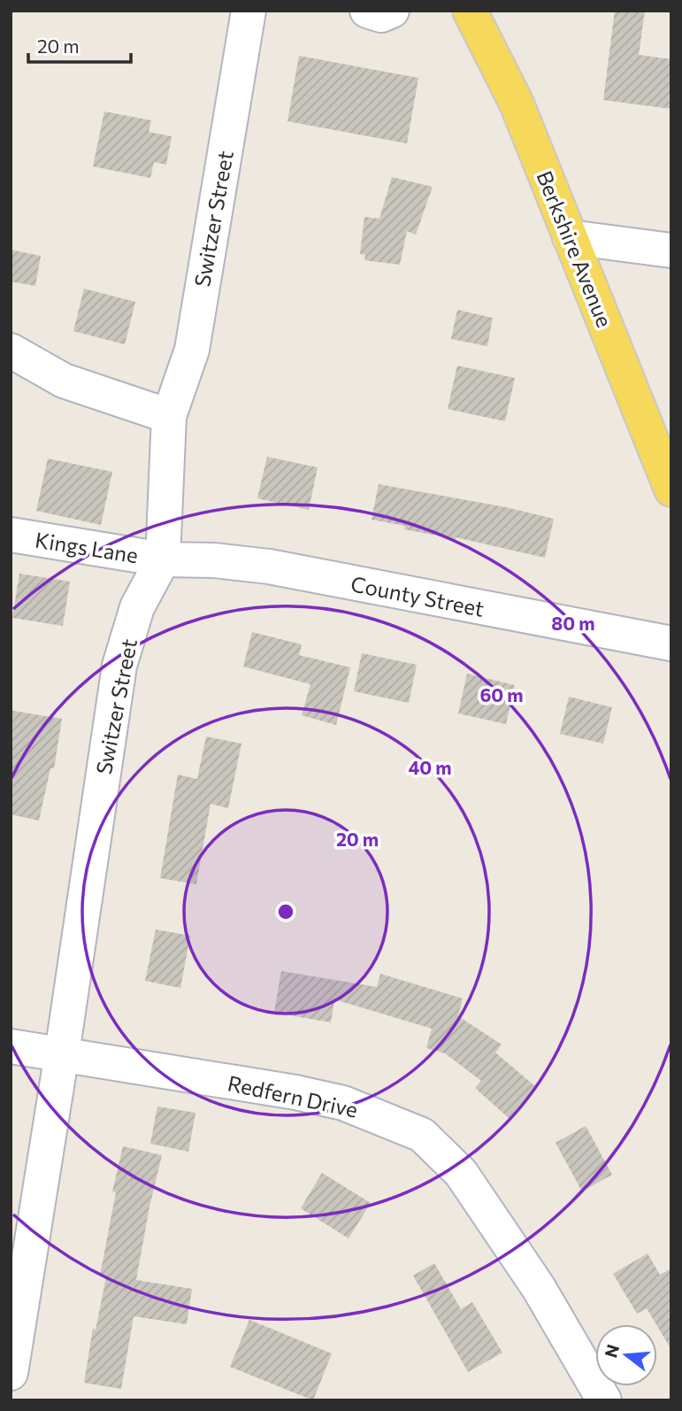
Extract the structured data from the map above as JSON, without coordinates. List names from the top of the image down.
{
  "streets": {
    "main road": ["Berkshire Avenue"],
    "street": [
      "Switzer Street",
      "Kings Lane",
      "County Street",
      "Redfern Drive"
    ]
  },
  "crossings": [
    ["Switzer Street", "Kings Lane"],
    ["Switzer Street", "County Street"],
    ["Switzer Street", "Redfern Drive"],
    ["Kings Lane", "County Street"]
  ],
  "scale_bar": "20 m",
  "north": "left",
  "rings": [
    "80 m",
    "60 m",
    "40 m",
    "20 m"
  ]
}
